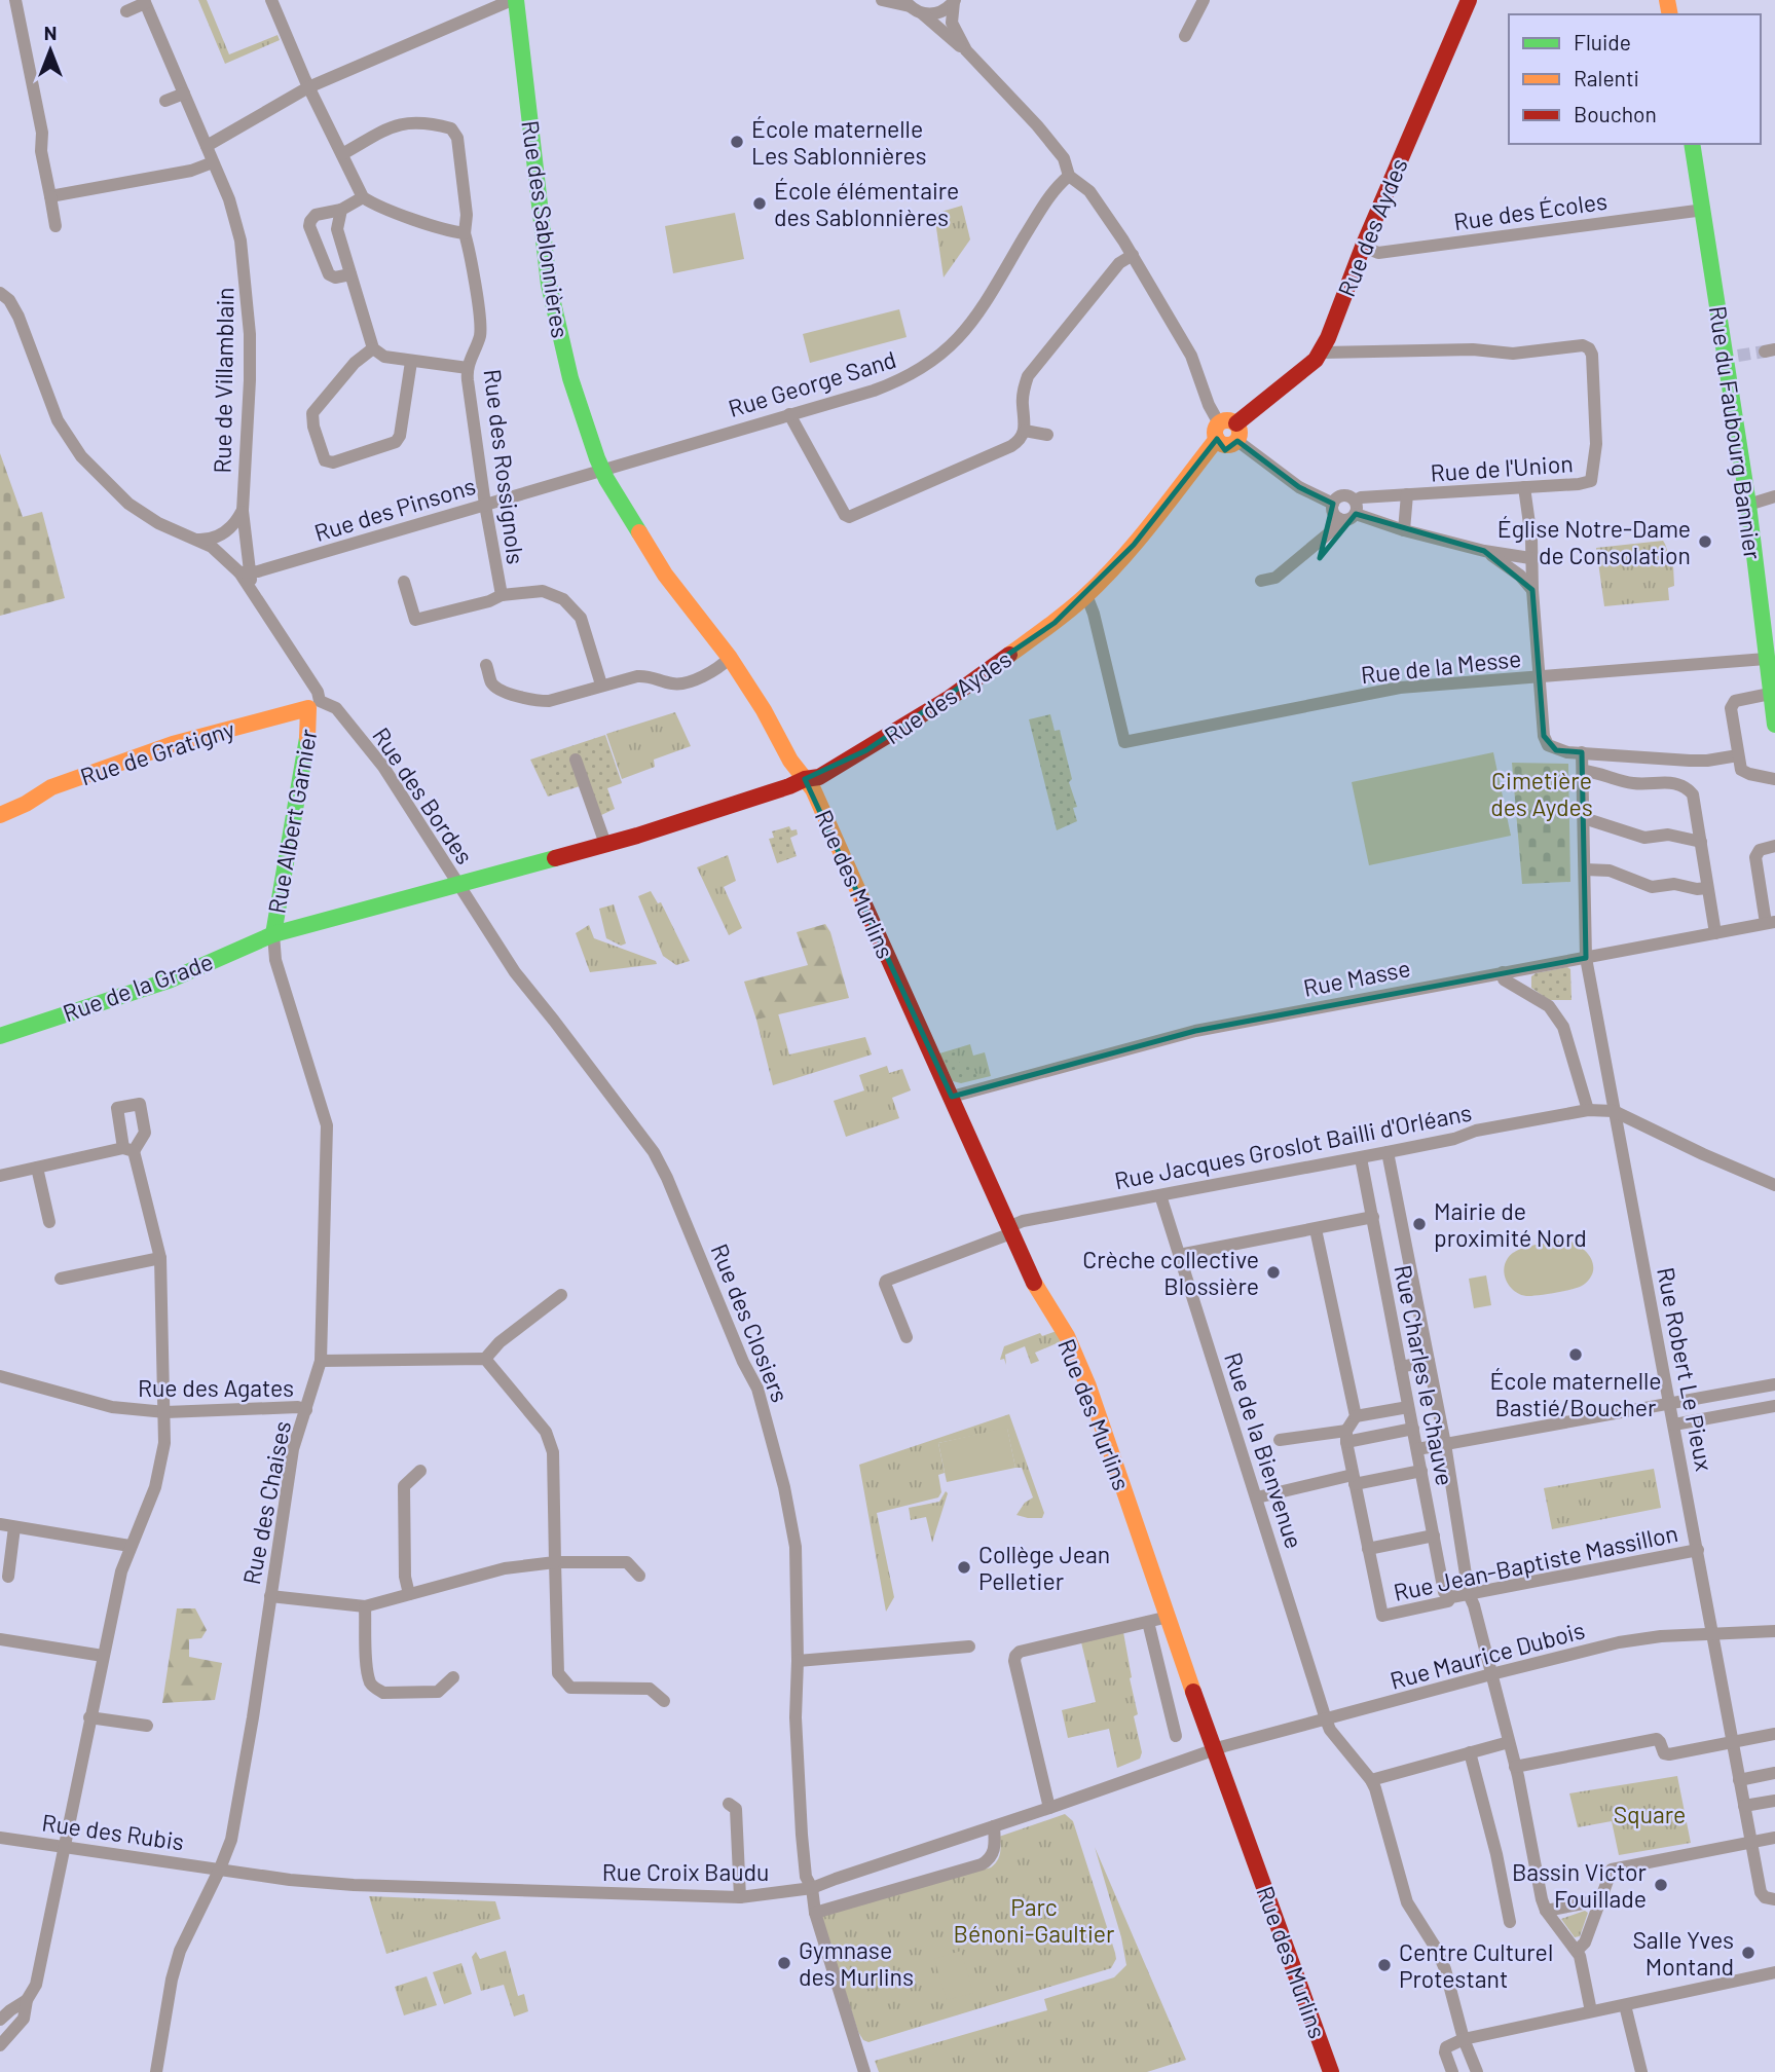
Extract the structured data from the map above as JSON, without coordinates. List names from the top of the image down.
{
  "streets": {
    "street": [
      "Rue des Écoles",
      "Rue des Aydes",
      "Rue des Sablonnières",
      "Rue de Villamblain",
      "Rue George Sand",
      "Rue du Faubourg Bannier",
      "Rue des Rossignols",
      "Rue de l'Union",
      "Rue des Pinsons",
      "Rue de la Messe",
      "Rue de Gratigny",
      "Rue des Bordes",
      "Rue Albert Garnier",
      "Rue des Murlins",
      "Rue Masse",
      "Rue de la Grade",
      "Rue Jacques Groslot Bailli d'Orléans",
      "Rue des Closiers",
      "Rue Robert Le Pieux",
      "Rue Charles le Chauve",
      "Rue des Agates",
      "Rue de la Bienvenue",
      "Rue des Chaises",
      "Rue Jean-Baptiste Massillon",
      "Rue Maurice Dubois",
      "Rue des Rubis",
      "Rue Croix Baudu"
    ]
  },
  "crossings": [
    ["Rue des Écoles", "Rue des Aydes"],
    ["Rue des Écoles", "Rue du Faubourg Bannier"],
    ["Rue des Aydes", "Rue des Sablonnières"],
    ["Rue des Aydes", "Rue de l'Union"],
    ["Rue des Aydes", "Rue de la Messe"],
    ["Rue des Aydes", "Rue des Bordes"],
    ["Rue des Aydes", "Rue des Murlins"],
    ["Rue des Aydes", "Rue de la Grade"],
    ["Rue des Aydes", "Rue des Closiers"],
    ["Rue des Sablonnières", "Rue George Sand"],
    ["Rue des Sablonnières", "Rue des Pinsons"],
    ["Rue des Sablonnières", "Rue des Murlins"],
    ["Rue de Villamblain", "Rue des Pinsons"],
    ["Rue de Villamblain", "Rue des Bordes"],
    ["Rue George Sand", "Rue des Pinsons"],
    ["Rue du Faubourg Bannier", "Rue de la Messe"],
    ["Rue des Rossignols", "Rue des Pinsons"],
    ["Rue de Gratigny", "Rue des Bordes"],
    ["Rue de Gratigny", "Rue Albert Garnier"],
    ["Rue des Bordes", "Rue Albert Garnier"],
    ["Rue des Bordes", "Rue de la Grade"],
    ["Rue des Bordes", "Rue des Closiers"],
    ["Rue Albert Garnier", "Rue de la Grade"],
    ["Rue Albert Garnier", "Rue des Chaises"],
    ["Rue des Murlins", "Rue Masse"],
    ["Rue des Murlins", "Rue Jacques Groslot Bailli d'Orléans"],
    ["Rue des Murlins", "Rue Maurice Dubois"],
    ["Rue des Murlins", "Rue Croix Baudu"],
    ["Rue Masse", "Rue Robert Le Pieux"],
    ["Rue de la Grade", "Rue des Closiers"],
    ["Rue de la Grade", "Rue des Chaises"],
    ["Rue Jacques Groslot Bailli d'Orléans", "Rue Robert Le Pieux"],
    ["Rue Jacques Groslot Bailli d'Orléans", "Rue Charles le Chauve"],
    ["Rue Jacques Groslot Bailli d'Orléans", "Rue de la Bienvenue"],
    ["Rue des Closiers", "Rue Croix Baudu"],
    ["Rue Robert Le Pieux", "Rue Jean-Baptiste Massillon"],
    ["Rue Robert Le Pieux", "Rue Maurice Dubois"],
    ["Rue Charles le Chauve", "Rue Jean-Baptiste Massillon"],
    ["Rue Charles le Chauve", "Rue Maurice Dubois"],
    ["Rue des Agates", "Rue des Chaises"],
    ["Rue de la Bienvenue", "Rue Maurice Dubois"],
    ["Rue des Chaises", "Rue des Rubis"],
    ["Rue des Chaises", "Rue Croix Baudu"],
    ["Rue Maurice Dubois", "Rue Croix Baudu"],
    ["Rue des Rubis", "Rue Croix Baudu"]
  ],
  "parks": ["Cimetière des Aydes", "Square", "Parc Bénoni-Gaultier"],
  "places": [
    "École maternelle Les Sablonnières",
    "École élémentaire des Sablonnières",
    "Église Notre-Dame de Consolation",
    "Mairie de proximité Nord",
    "Crèche collective Blossière",
    "École maternelle Bastié/Boucher",
    "Collège Jean Pelletier",
    "Bassin Victor Fouillade",
    "Salle Yves Montand",
    "Gymnase des Murlins",
    "Centre Culturel Protestant"
  ],
  "legend": ["Fluide", "Ralenti", "Bouchon"],
  "north": "top"
}
